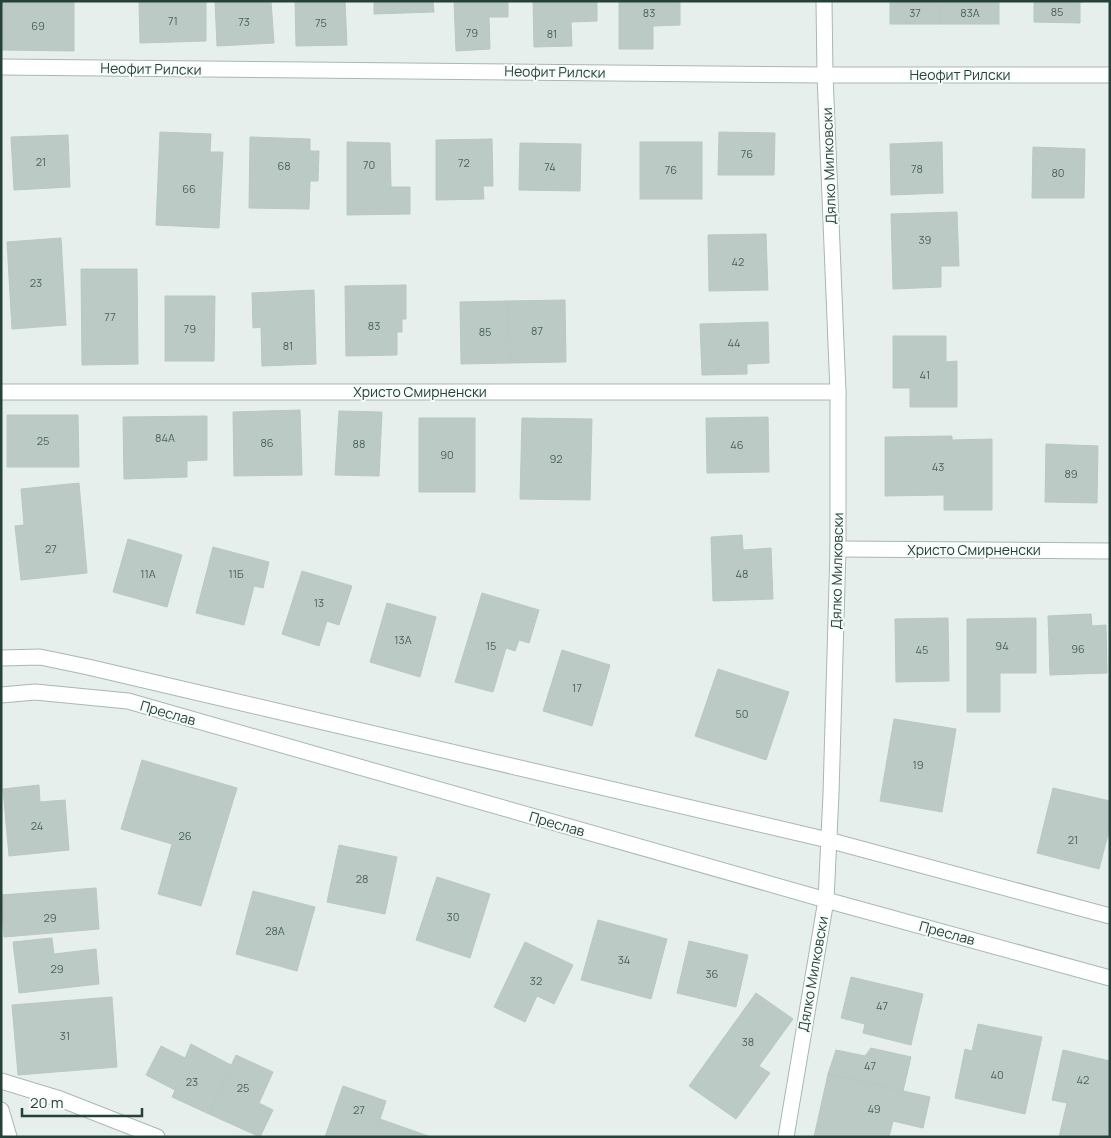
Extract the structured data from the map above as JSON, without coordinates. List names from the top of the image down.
{
  "streets": {
    "street": [
      "Неофит Рилски",
      "Дялко Милковски",
      "Христо Смирненски",
      "Преслав"
    ]
  },
  "crossings": [
    ["Неофит Рилски", "Дялко Милковски"],
    ["Дялко Милковски", "Христо Смирненски"],
    ["Дялко Милковски", "Преслав"]
  ],
  "house_numbers": [
    "85",
    "83",
    "37",
    "83А",
    "71",
    "73",
    "75",
    "69",
    "79",
    "81",
    "76",
    "21",
    "72",
    "70",
    "68",
    "74",
    "78",
    "76",
    "80",
    "66",
    "39",
    "42",
    "23",
    "77",
    "83",
    "79",
    "87",
    "85",
    "44",
    "81",
    "41",
    "84А",
    "25",
    "86",
    "88",
    "46",
    "90",
    "92",
    "43",
    "89",
    "27",
    "11А",
    "11Б",
    "48",
    "13",
    "13А",
    "15",
    "94",
    "96",
    "45",
    "17",
    "50",
    "19",
    "24",
    "26",
    "21",
    "28",
    "30",
    "29",
    "28А",
    "34",
    "29",
    "36",
    "32",
    "47",
    "31",
    "38",
    "47",
    "40",
    "42",
    "23",
    "25",
    "49",
    "27"
  ],
  "scale_bar": "20 m"
}
